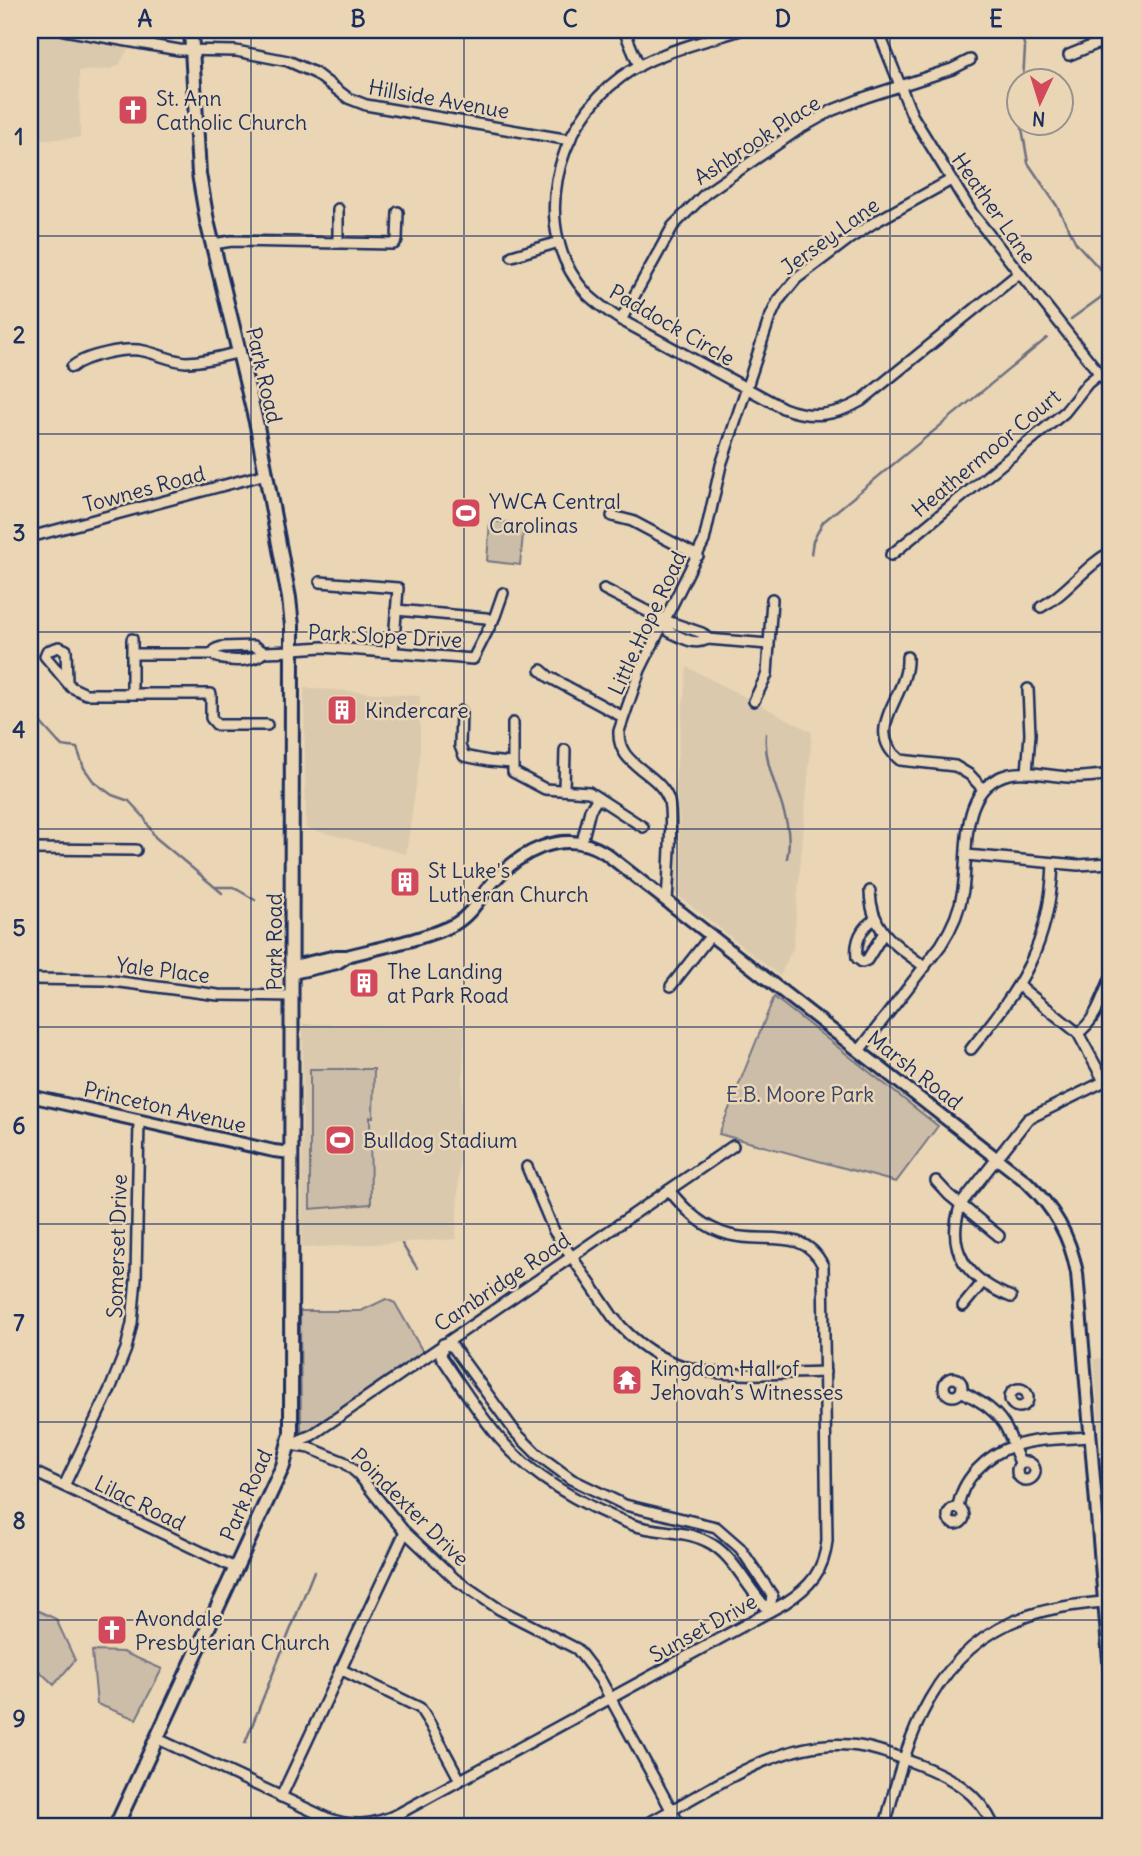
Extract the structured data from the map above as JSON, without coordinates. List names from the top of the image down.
{
  "streets": {
    "main road": ["Park Road"],
    "street": [
      "Hillside Avenue",
      "Ashbrook Place",
      "Heather Lane",
      "Jersey Lane",
      "Paddock Circle",
      "Heathermoor Court",
      "Townes Road",
      "Little Hope Road",
      "Park Slope Drive",
      "Yale Place",
      "Marsh Road",
      "Princeton Avenue",
      "Somerset Drive",
      "Cambridge Road",
      "Lilac Road",
      "Poindexter Drive",
      "Sunset Drive"
    ]
  },
  "crossings": [
    ["Hillside Avenue", "Paddock Circle"],
    ["Hillside Avenue", "Park Road"],
    ["Ashbrook Place", "Heather Lane"],
    ["Ashbrook Place", "Paddock Circle"],
    ["Heather Lane", "Jersey Lane"],
    ["Heather Lane", "Paddock Circle"],
    ["Heather Lane", "Heathermoor Court"],
    ["Jersey Lane", "Paddock Circle"],
    ["Jersey Lane", "Little Hope Road"],
    ["Paddock Circle", "Little Hope Road"],
    ["Park Road", "Townes Road"],
    ["Park Road", "Park Slope Drive"],
    ["Park Road", "Yale Place"],
    ["Park Road", "Princeton Avenue"],
    ["Park Road", "Cambridge Road"],
    ["Park Road", "Lilac Road"],
    ["Park Road", "Poindexter Drive"],
    ["Park Road", "Sunset Drive"],
    ["Little Hope Road", "Marsh Road"],
    ["Princeton Avenue", "Somerset Drive"],
    ["Somerset Drive", "Lilac Road"],
    ["Cambridge Road", "Poindexter Drive"],
    ["Cambridge Road", "Sunset Drive"],
    ["Poindexter Drive", "Sunset Drive"]
  ],
  "parks": ["E.B. Moore Park"],
  "places": {
    "church": ["St. Ann Catholic Church", "Avondale Presbyterian Church"],
    "sports": ["YWCA Central Carolinas", "Bulldog Stadium"],
    "building": ["Kindercare", "St Luke's Lutheran Church", "The Landing at Park Road"],
    "temple": ["Kingdom Hall of Jehovah’s Witnesses"]
  },
  "north": "bottom",
  "grid": {
    "columns": [
      "A",
      "B",
      "C",
      "D",
      "E"
    ],
    "rows": [
      "1",
      "2",
      "3",
      "4",
      "5",
      "6",
      "7",
      "8",
      "9"
    ]
  }
}
